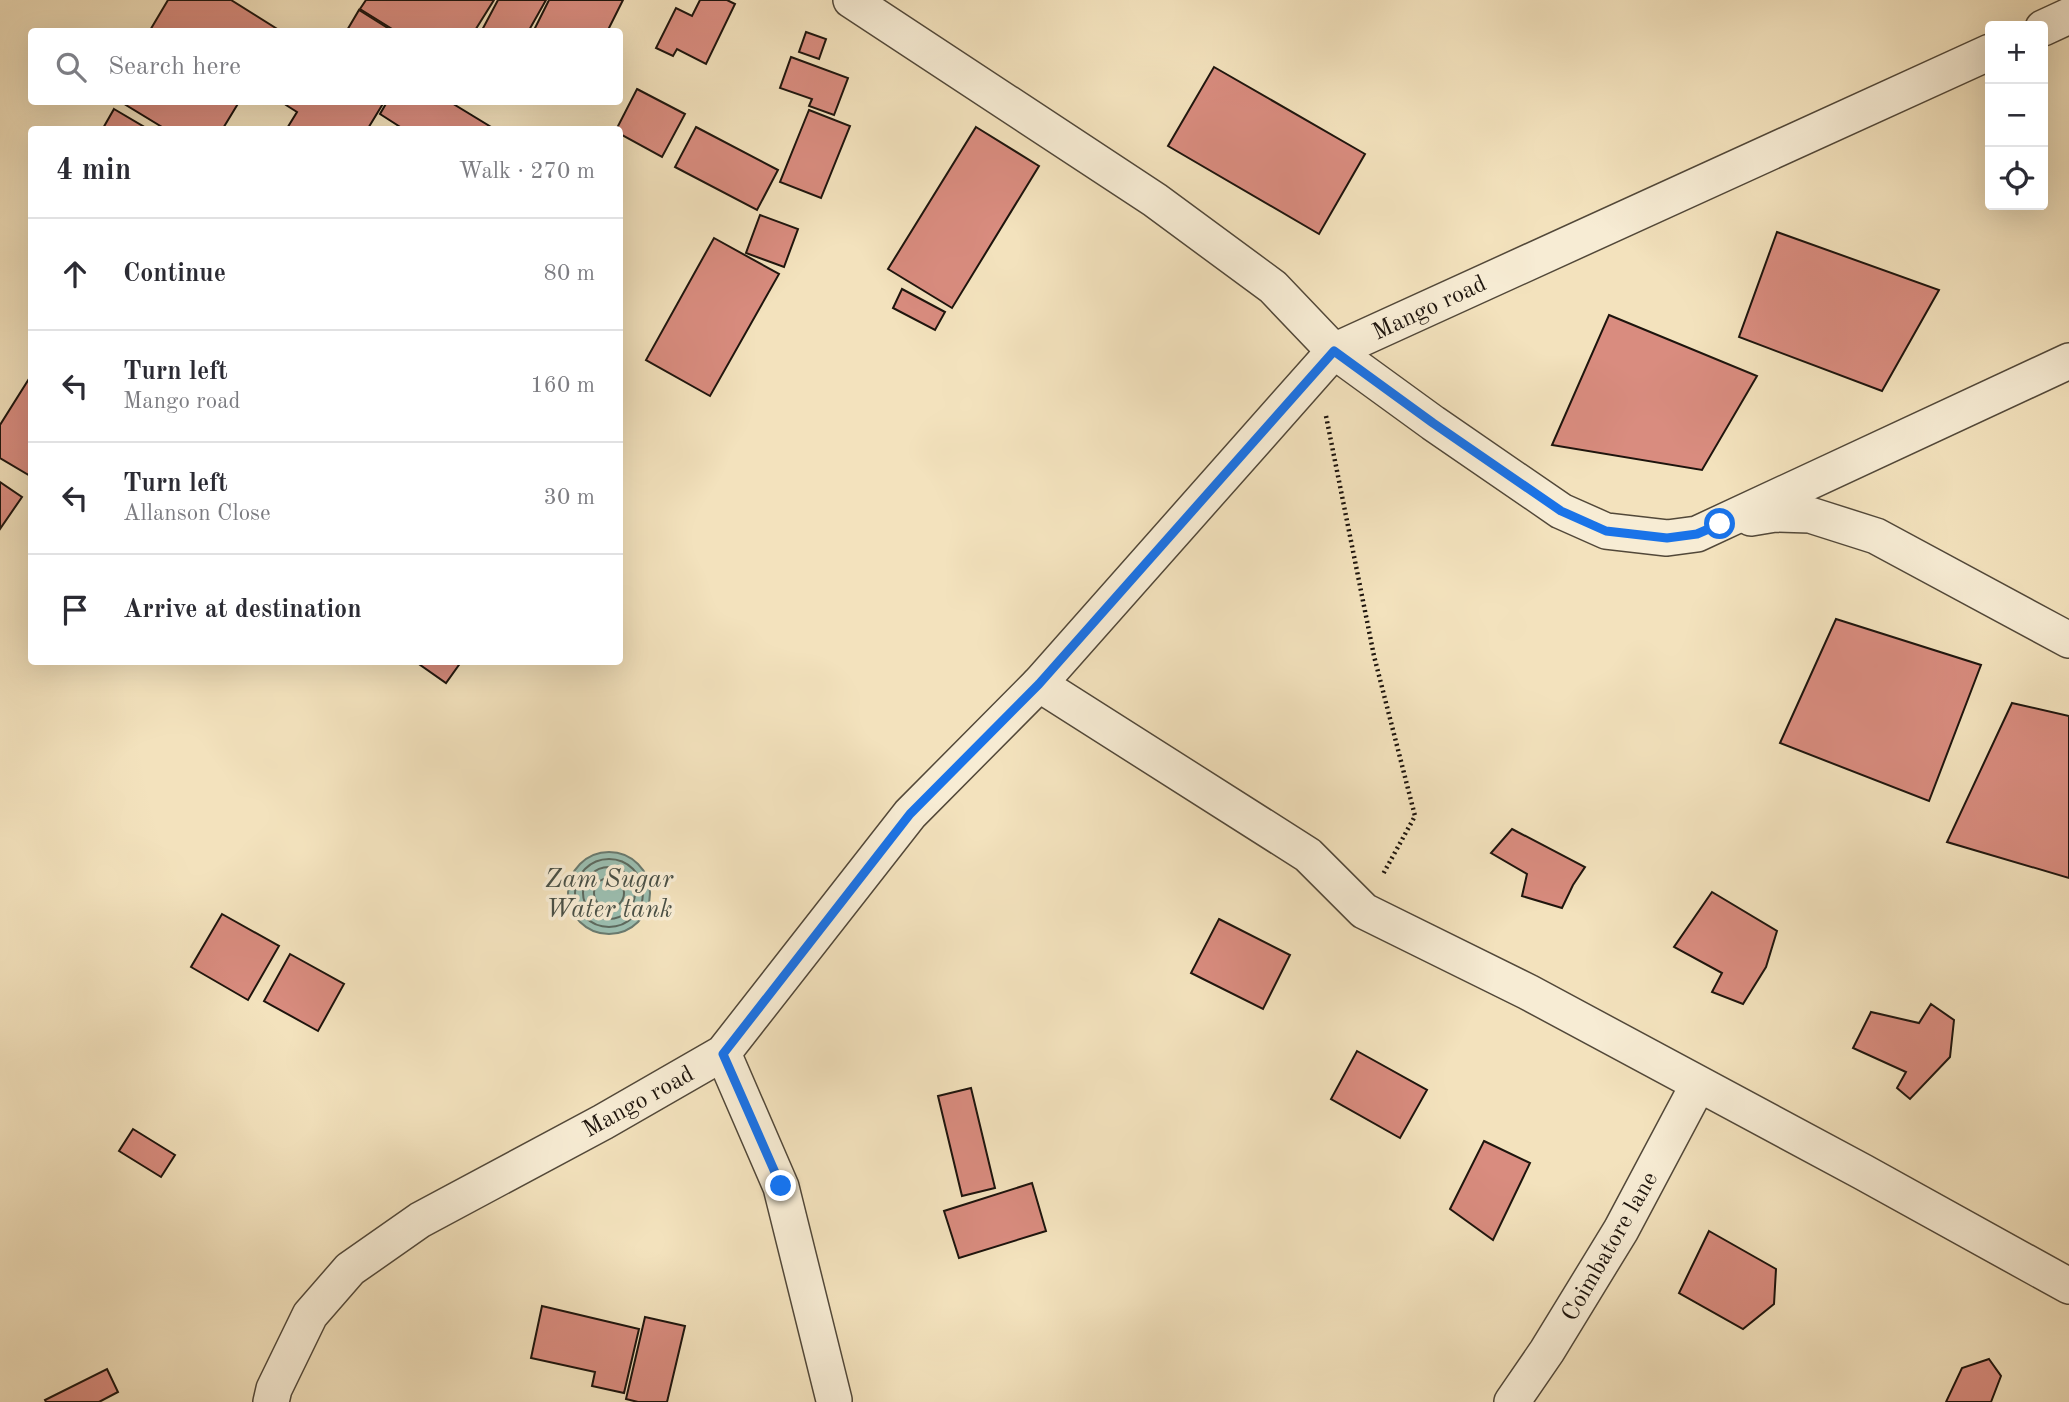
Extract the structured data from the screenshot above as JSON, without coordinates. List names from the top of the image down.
{
  "streets": {
    "street": ["Mango road", "Coimbatore lane"]
  },
  "water": ["Zam Sugar Water tank"],
  "page": {
    "map_buttons": ["+", "−"],
    "search": "Search here",
    "heading": ["4 min", "Walk · 270 m"],
    "list": [
      ["Continue", "80 m"],
      ["Turn left", "Mango road", "160 m"],
      ["Turn left", "Allanson Close", "30 m"],
      "Arrive at destination"
    ]
  }
}
